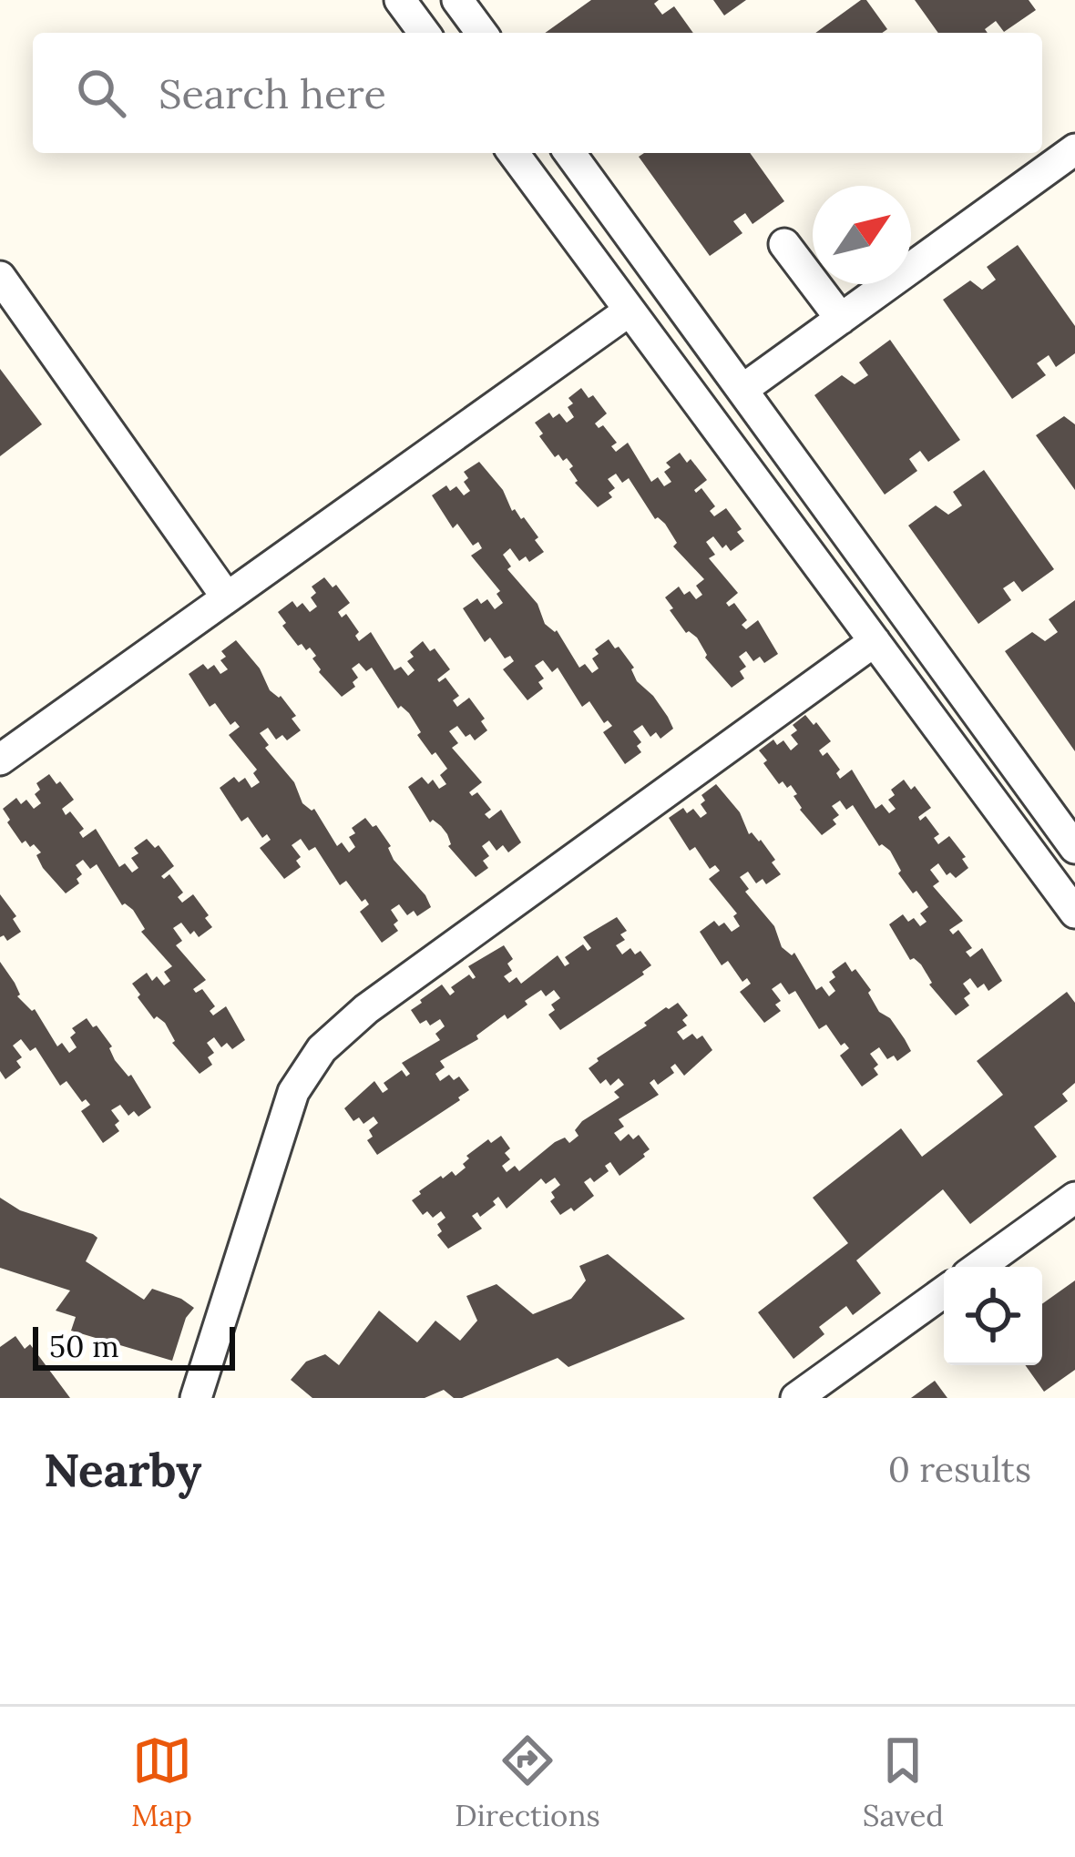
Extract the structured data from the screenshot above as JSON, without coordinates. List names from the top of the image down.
{
  "scale_bar": "50 m",
  "north": "top right",
  "page": {
    "search": "Search here",
    "scale": "50 m",
    "heading": ["Nearby", "0 results"],
    "nav": ["Map", "Directions", "Saved"]
  }
}
